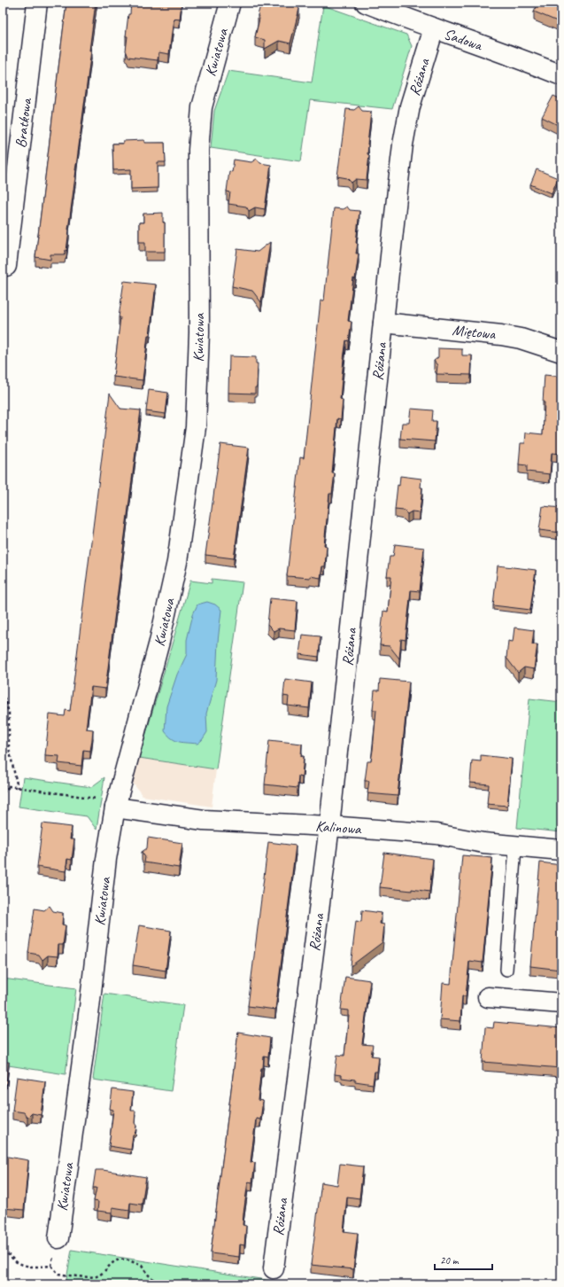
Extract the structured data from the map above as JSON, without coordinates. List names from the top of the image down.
{
  "streets": {
    "street": [
      "Sadowa",
      "Kwiatowa",
      "Różana",
      "Bratkowa",
      "Miętowa",
      "Kalinowa"
    ]
  },
  "crossings": [
    ["Sadowa", "Różana"],
    ["Kwiatowa", "Kalinowa"],
    ["Różana", "Miętowa"],
    ["Różana", "Kalinowa"]
  ],
  "scale_bar": "20 m"
}
